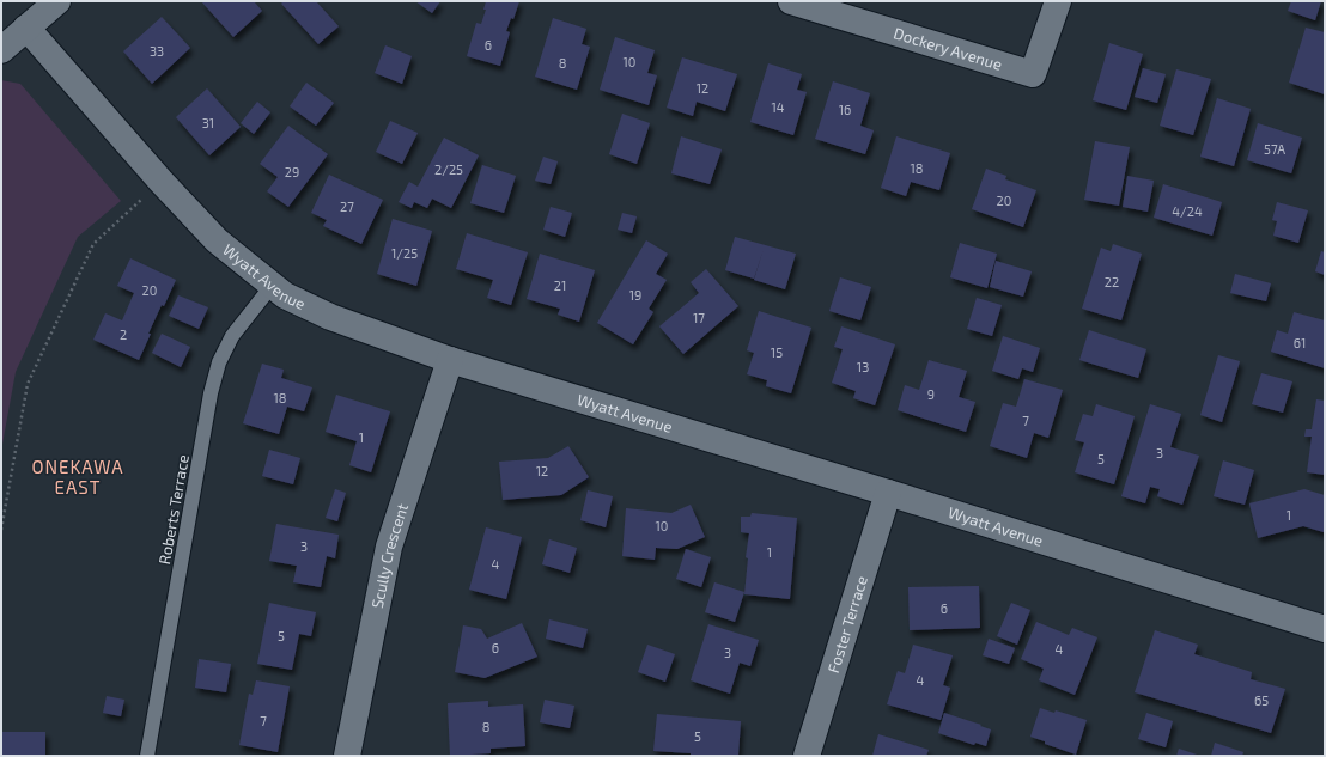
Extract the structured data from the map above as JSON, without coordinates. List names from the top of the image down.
{
  "streets": {
    "street": [
      "Dockery Avenue",
      "Wyatt Avenue",
      "Scully Crescent",
      "Foster Terrace"
    ],
    "lane": ["Roberts Terrace"]
  },
  "crossings": [
    ["Wyatt Avenue", "Roberts Terrace"],
    ["Wyatt Avenue", "Scully Crescent"],
    ["Wyatt Avenue", "Foster Terrace"]
  ],
  "districts": ["ONEKAWA EAST"],
  "house_numbers": [
    "6",
    "33",
    "10",
    "8",
    "12",
    "14",
    "16",
    "31",
    "57A",
    "18",
    "2/25",
    "29",
    "20",
    "27",
    "4/24",
    "1/25",
    "22",
    "21",
    "20",
    "19",
    "17",
    "2",
    "61",
    "15",
    "13",
    "9",
    "18",
    "7",
    "1",
    "3",
    "5",
    "12",
    "1",
    "10",
    "3",
    "1",
    "4",
    "6",
    "5",
    "6",
    "4",
    "3",
    "4",
    "65",
    "7",
    "8",
    "5"
  ]
}
